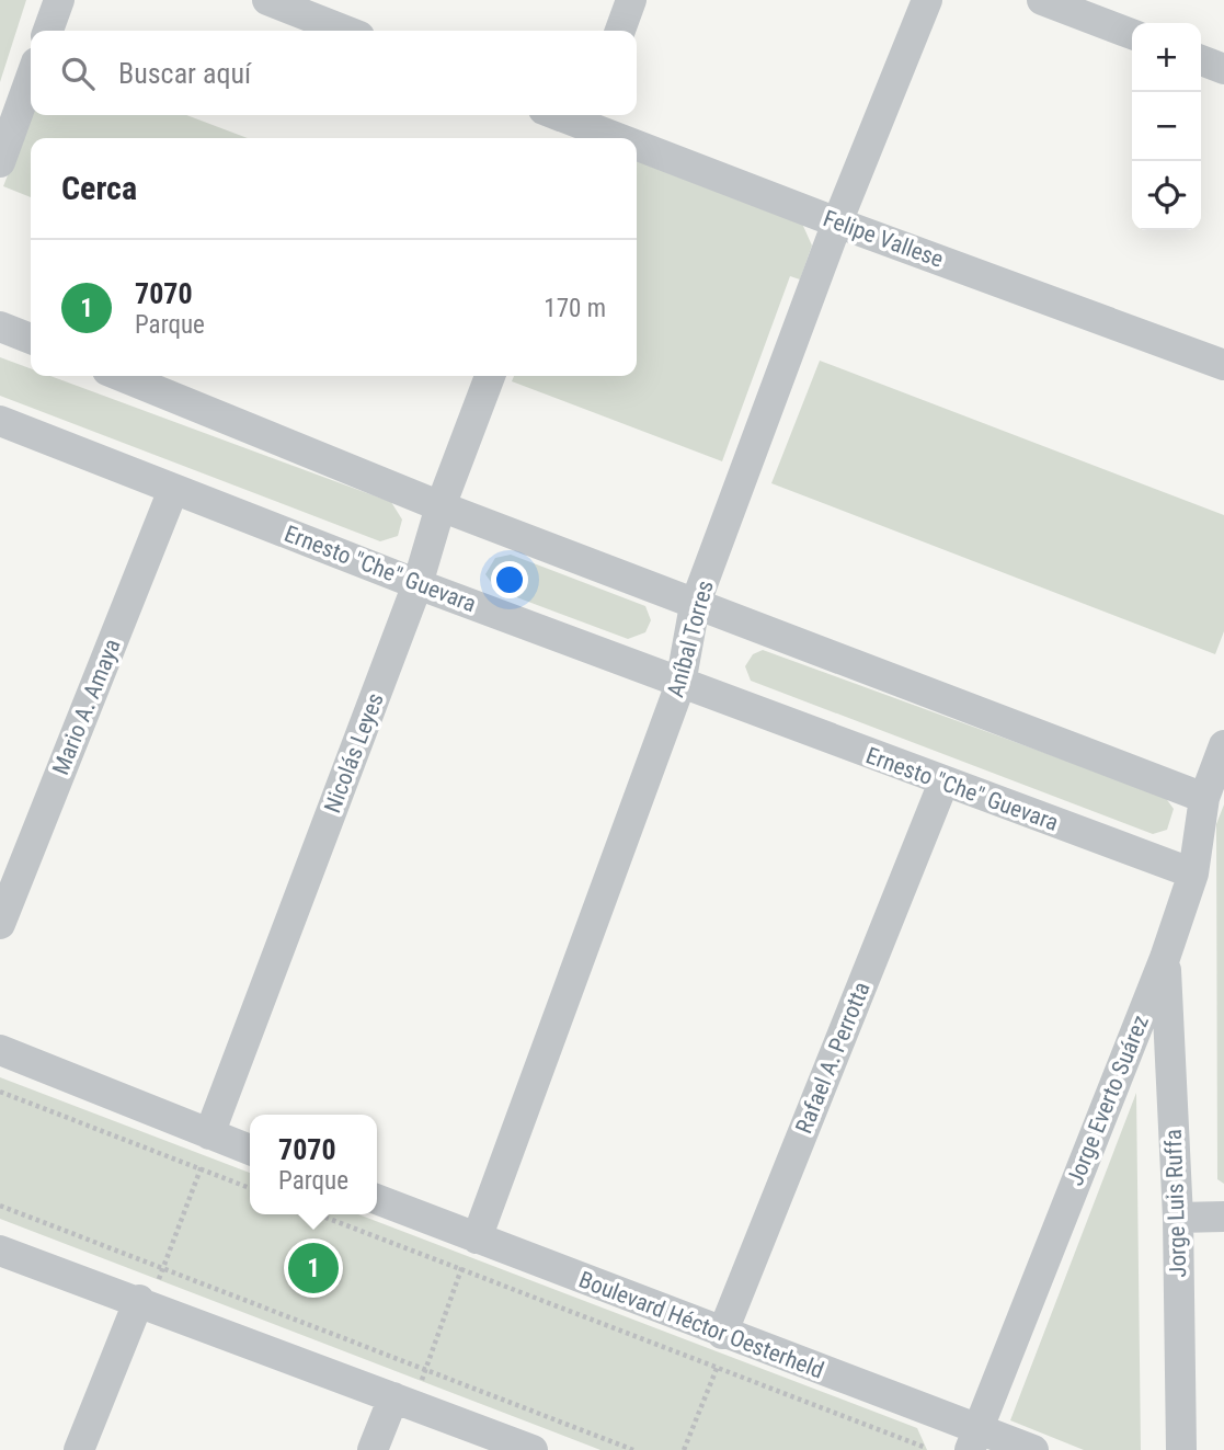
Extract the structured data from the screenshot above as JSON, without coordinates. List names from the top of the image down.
{
  "streets": {
    "street": [
      "Felipe Vallese",
      "Ernesto \"Che\" Guevara",
      "Aníbal Torres",
      "Mario A. Amaya",
      "Nicolás Leyes",
      "Rafael A. Perrotta",
      "Jorge Everto Suárez",
      "Jorge Luis Ruffa",
      "Boulevard Héctor Oesterheld"
    ]
  },
  "crossings": [
    ["Felipe Vallese", "Aníbal Torres"],
    ["Ernesto \"Che\" Guevara", "Aníbal Torres"],
    ["Ernesto \"Che\" Guevara", "Mario A. Amaya"],
    ["Ernesto \"Che\" Guevara", "Nicolás Leyes"],
    ["Ernesto \"Che\" Guevara", "Rafael A. Perrotta"],
    ["Ernesto \"Che\" Guevara", "Jorge Everto Suárez"],
    ["Aníbal Torres", "Boulevard Héctor Oesterheld"],
    ["Rafael A. Perrotta", "Boulevard Héctor Oesterheld"],
    ["Jorge Everto Suárez", "Jorge Luis Ruffa"],
    ["Jorge Everto Suárez", "Boulevard Héctor Oesterheld"]
  ],
  "page": {
    "map_buttons": ["+", "−"],
    "search": "Buscar aquí",
    "heading": "Cerca",
    "list": [
      {
        "mark": "1",
        "name": "7070",
        "note": "Parque",
        "value": "170 m"
      }
    ],
    "popup": ["7070", "Parque"],
    "pins": "1"
  }
}
